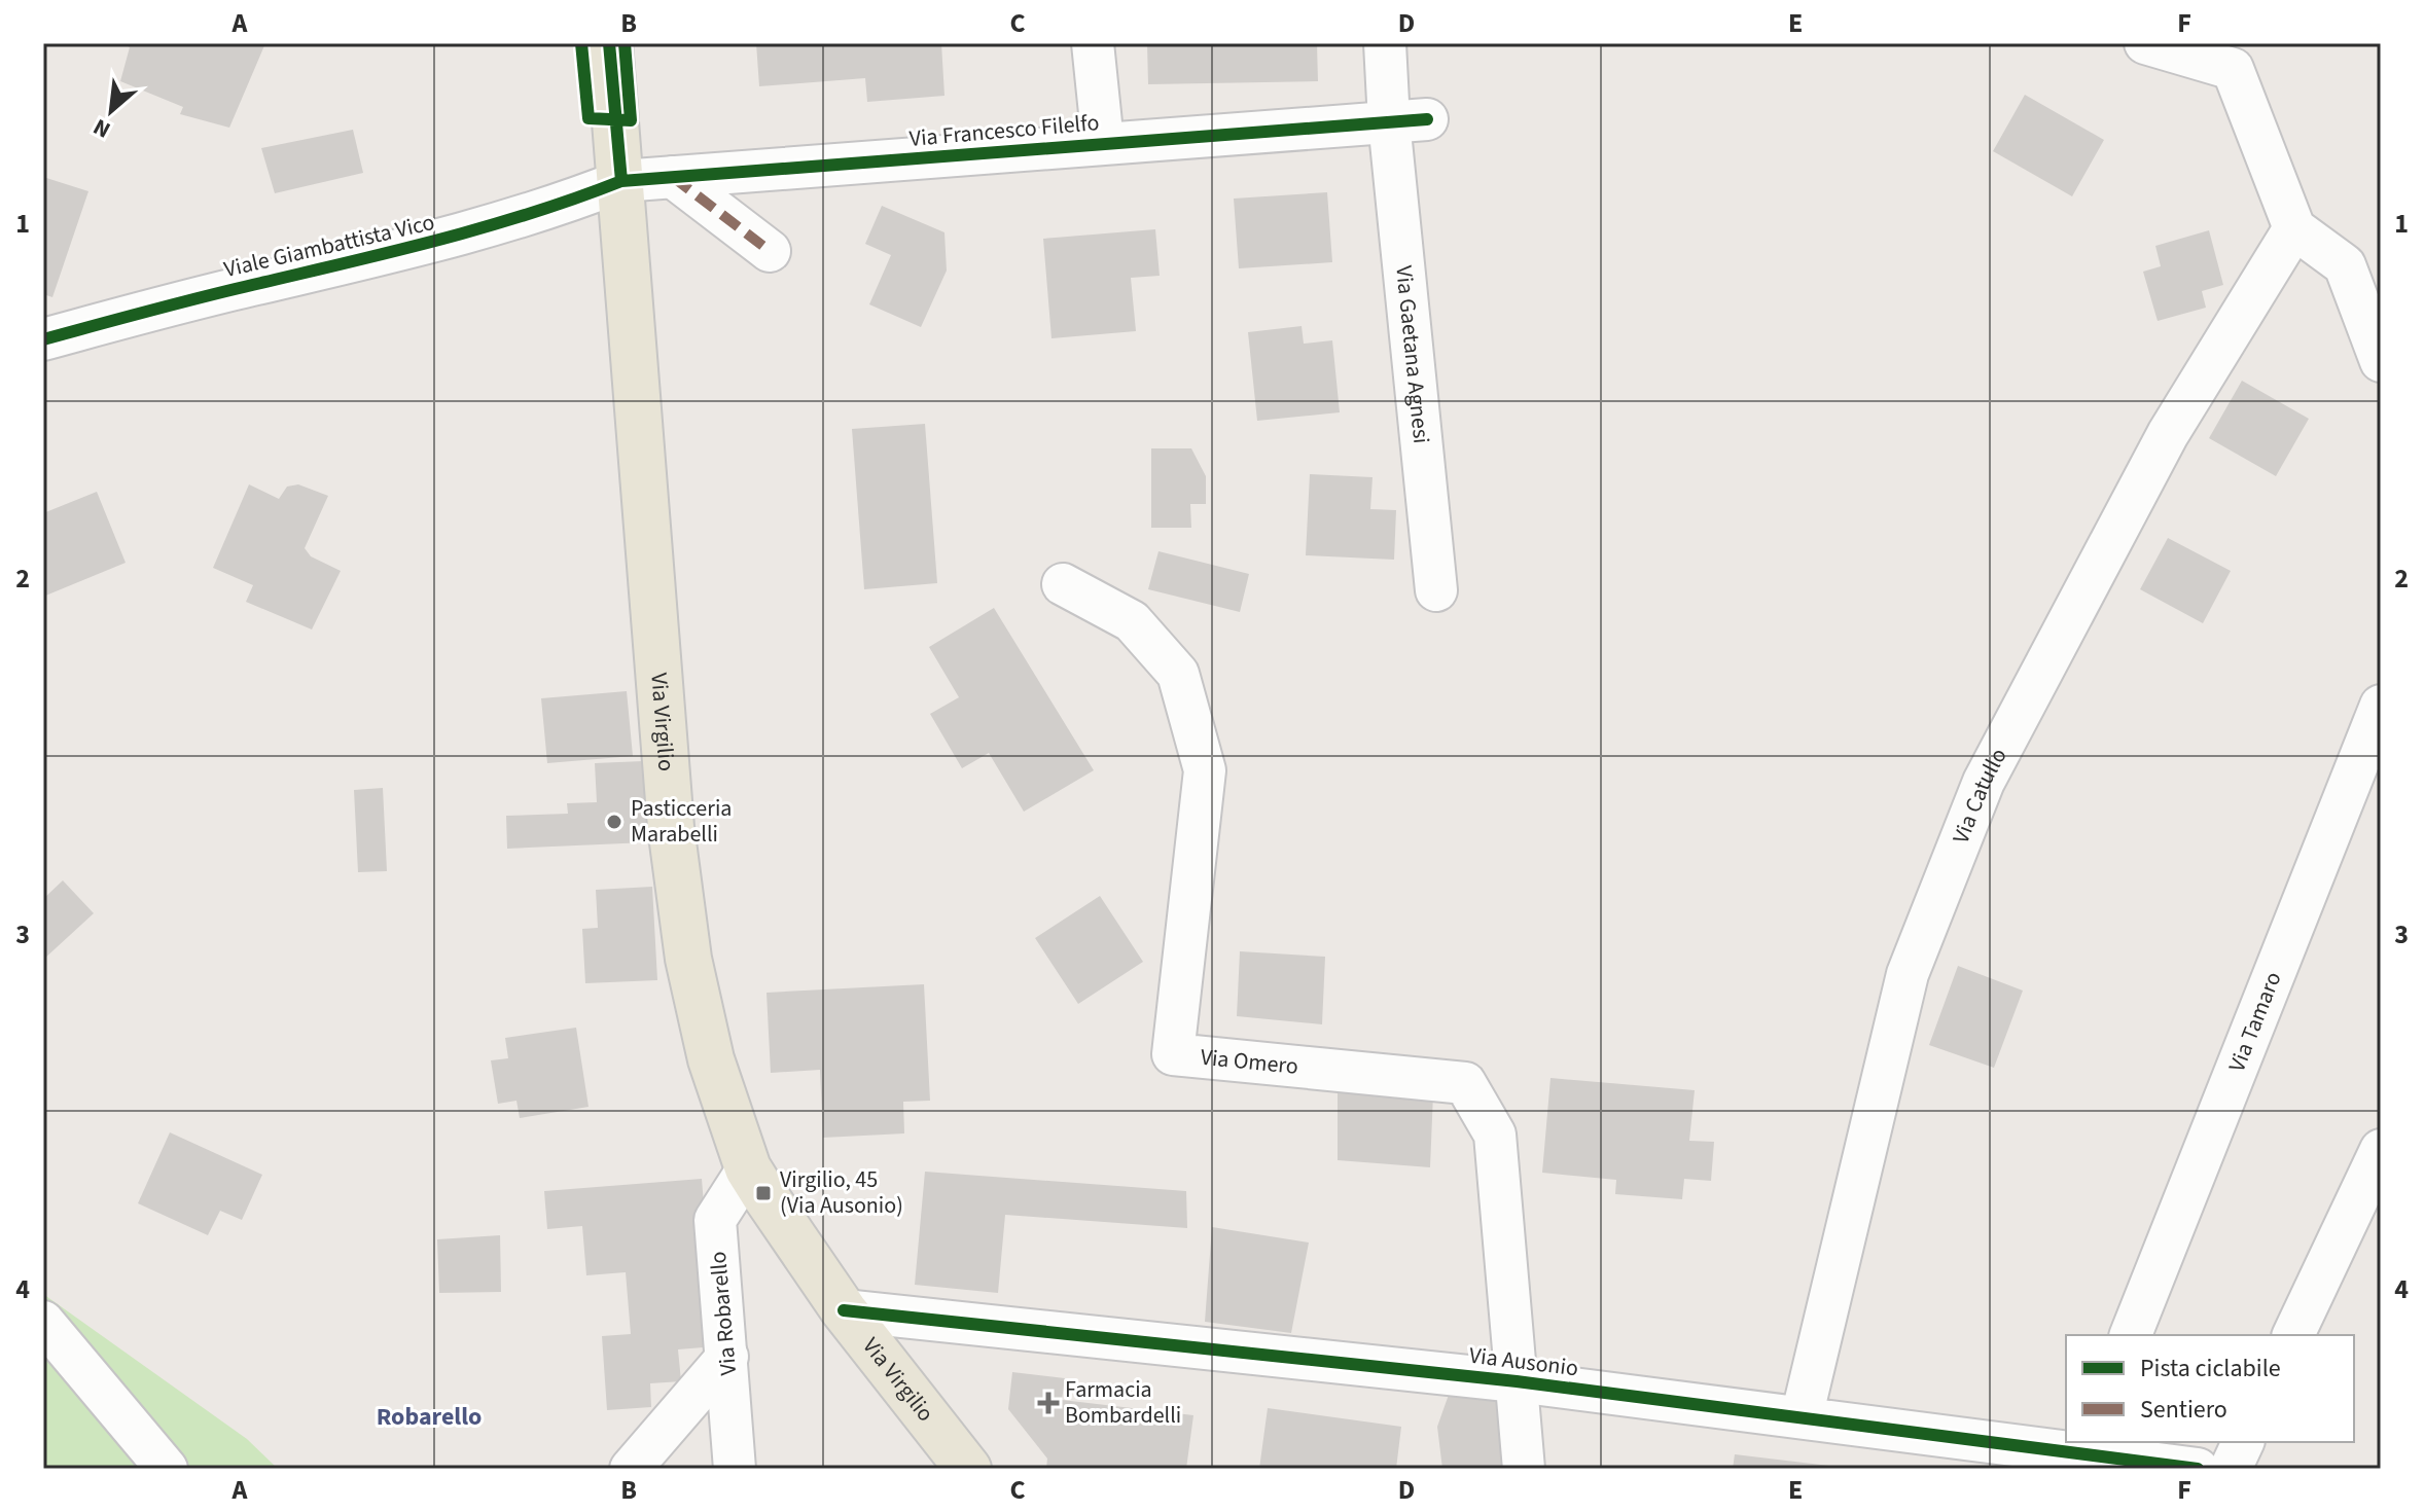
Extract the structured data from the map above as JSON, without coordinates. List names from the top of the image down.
{
  "streets": {
    "main road": ["Via Virgilio"],
    "street": [
      "Via Francesco Filelfo",
      "Viale Giambattista Vico",
      "Via Gaetana Agnesi",
      "Via Catullo",
      "Via Tamaro",
      "Via Omero",
      "Via Robarello",
      "Via Ausonio"
    ]
  },
  "crossings": [
    ["Via Francesco Filelfo", "Viale Giambattista Vico"],
    ["Via Francesco Filelfo", "Via Gaetana Agnesi"],
    ["Via Francesco Filelfo", "Via Virgilio"],
    ["Viale Giambattista Vico", "Via Virgilio"],
    ["Via Virgilio", "Via Robarello"],
    ["Via Virgilio", "Via Ausonio"],
    ["Via Catullo", "Via Ausonio"],
    ["Via Omero", "Via Ausonio"]
  ],
  "districts": ["Robarello"],
  "places": {
    "other": ["Pasticceria Marabelli"],
    "transit": ["Virgilio, 45 (Via Ausonio)"],
    "health": ["Farmacia Bombardelli"]
  },
  "legend": ["Pista ciclabile", "Sentiero"],
  "north": "bottom left",
  "grid": {
    "columns": [
      "A",
      "B",
      "C",
      "D",
      "E",
      "F"
    ],
    "rows": [
      "1",
      "2",
      "3",
      "4"
    ]
  }
}
